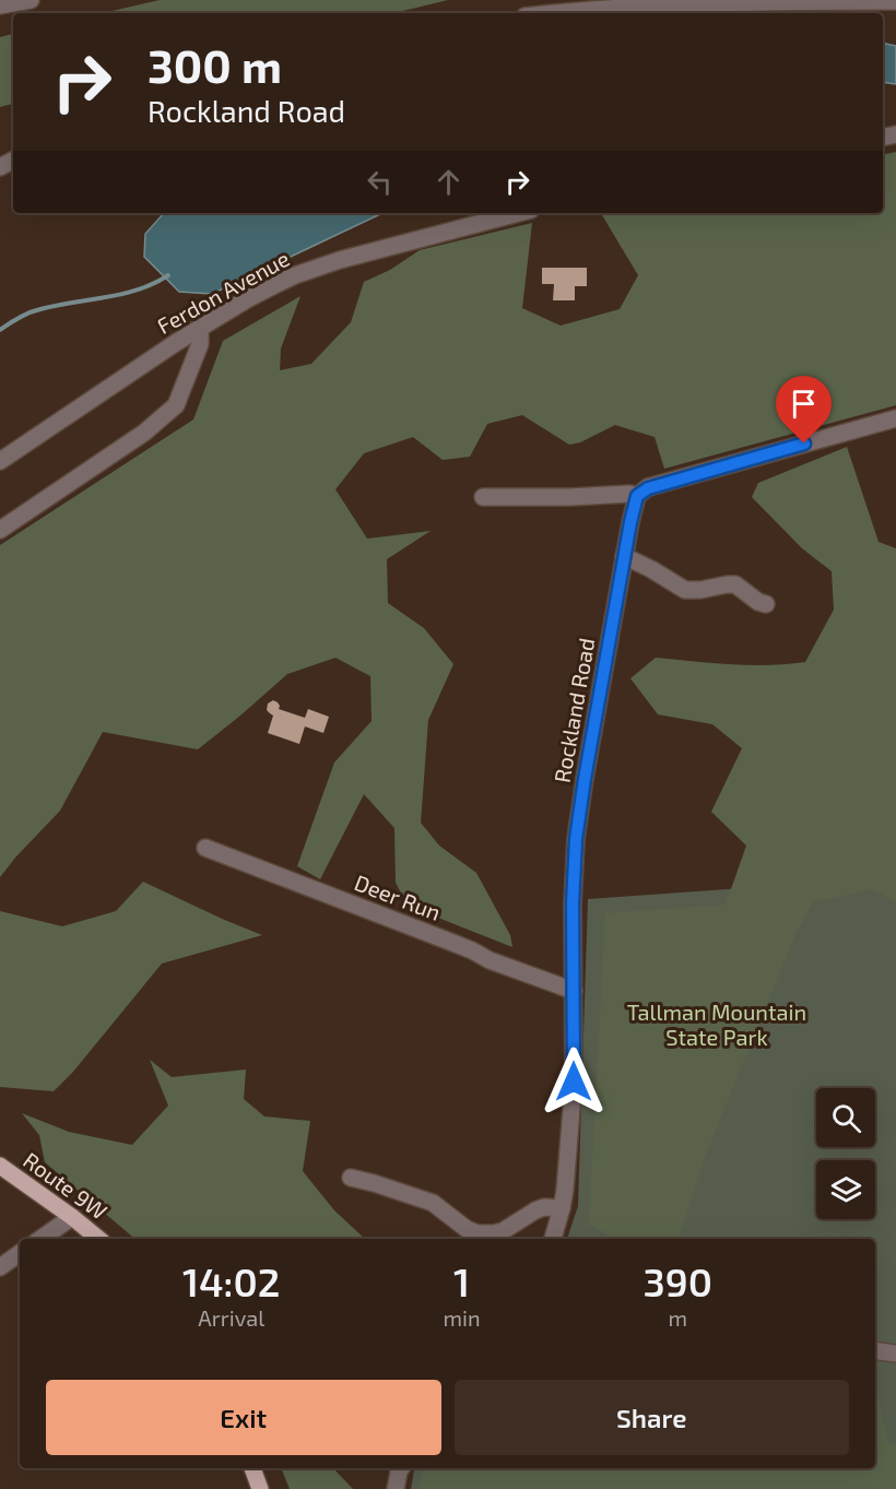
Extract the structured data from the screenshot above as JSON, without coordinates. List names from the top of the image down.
{
  "streets": {
    "main road": ["Route 9W"],
    "street": ["Ferdon Avenue", "Rockland Road", "Deer Run"]
  },
  "crossings": [
    ["Rockland Road", "Deer Run"]
  ],
  "parks": ["Tallman Mountain State Park"],
  "page": {
    "turn": ["300 m", "Rockland Road"],
    "eta": [
      "14:02",
      "Arrival",
      "1",
      "min",
      "390",
      "m"
    ],
    "buttons": ["Exit", "Share"]
  }
}
